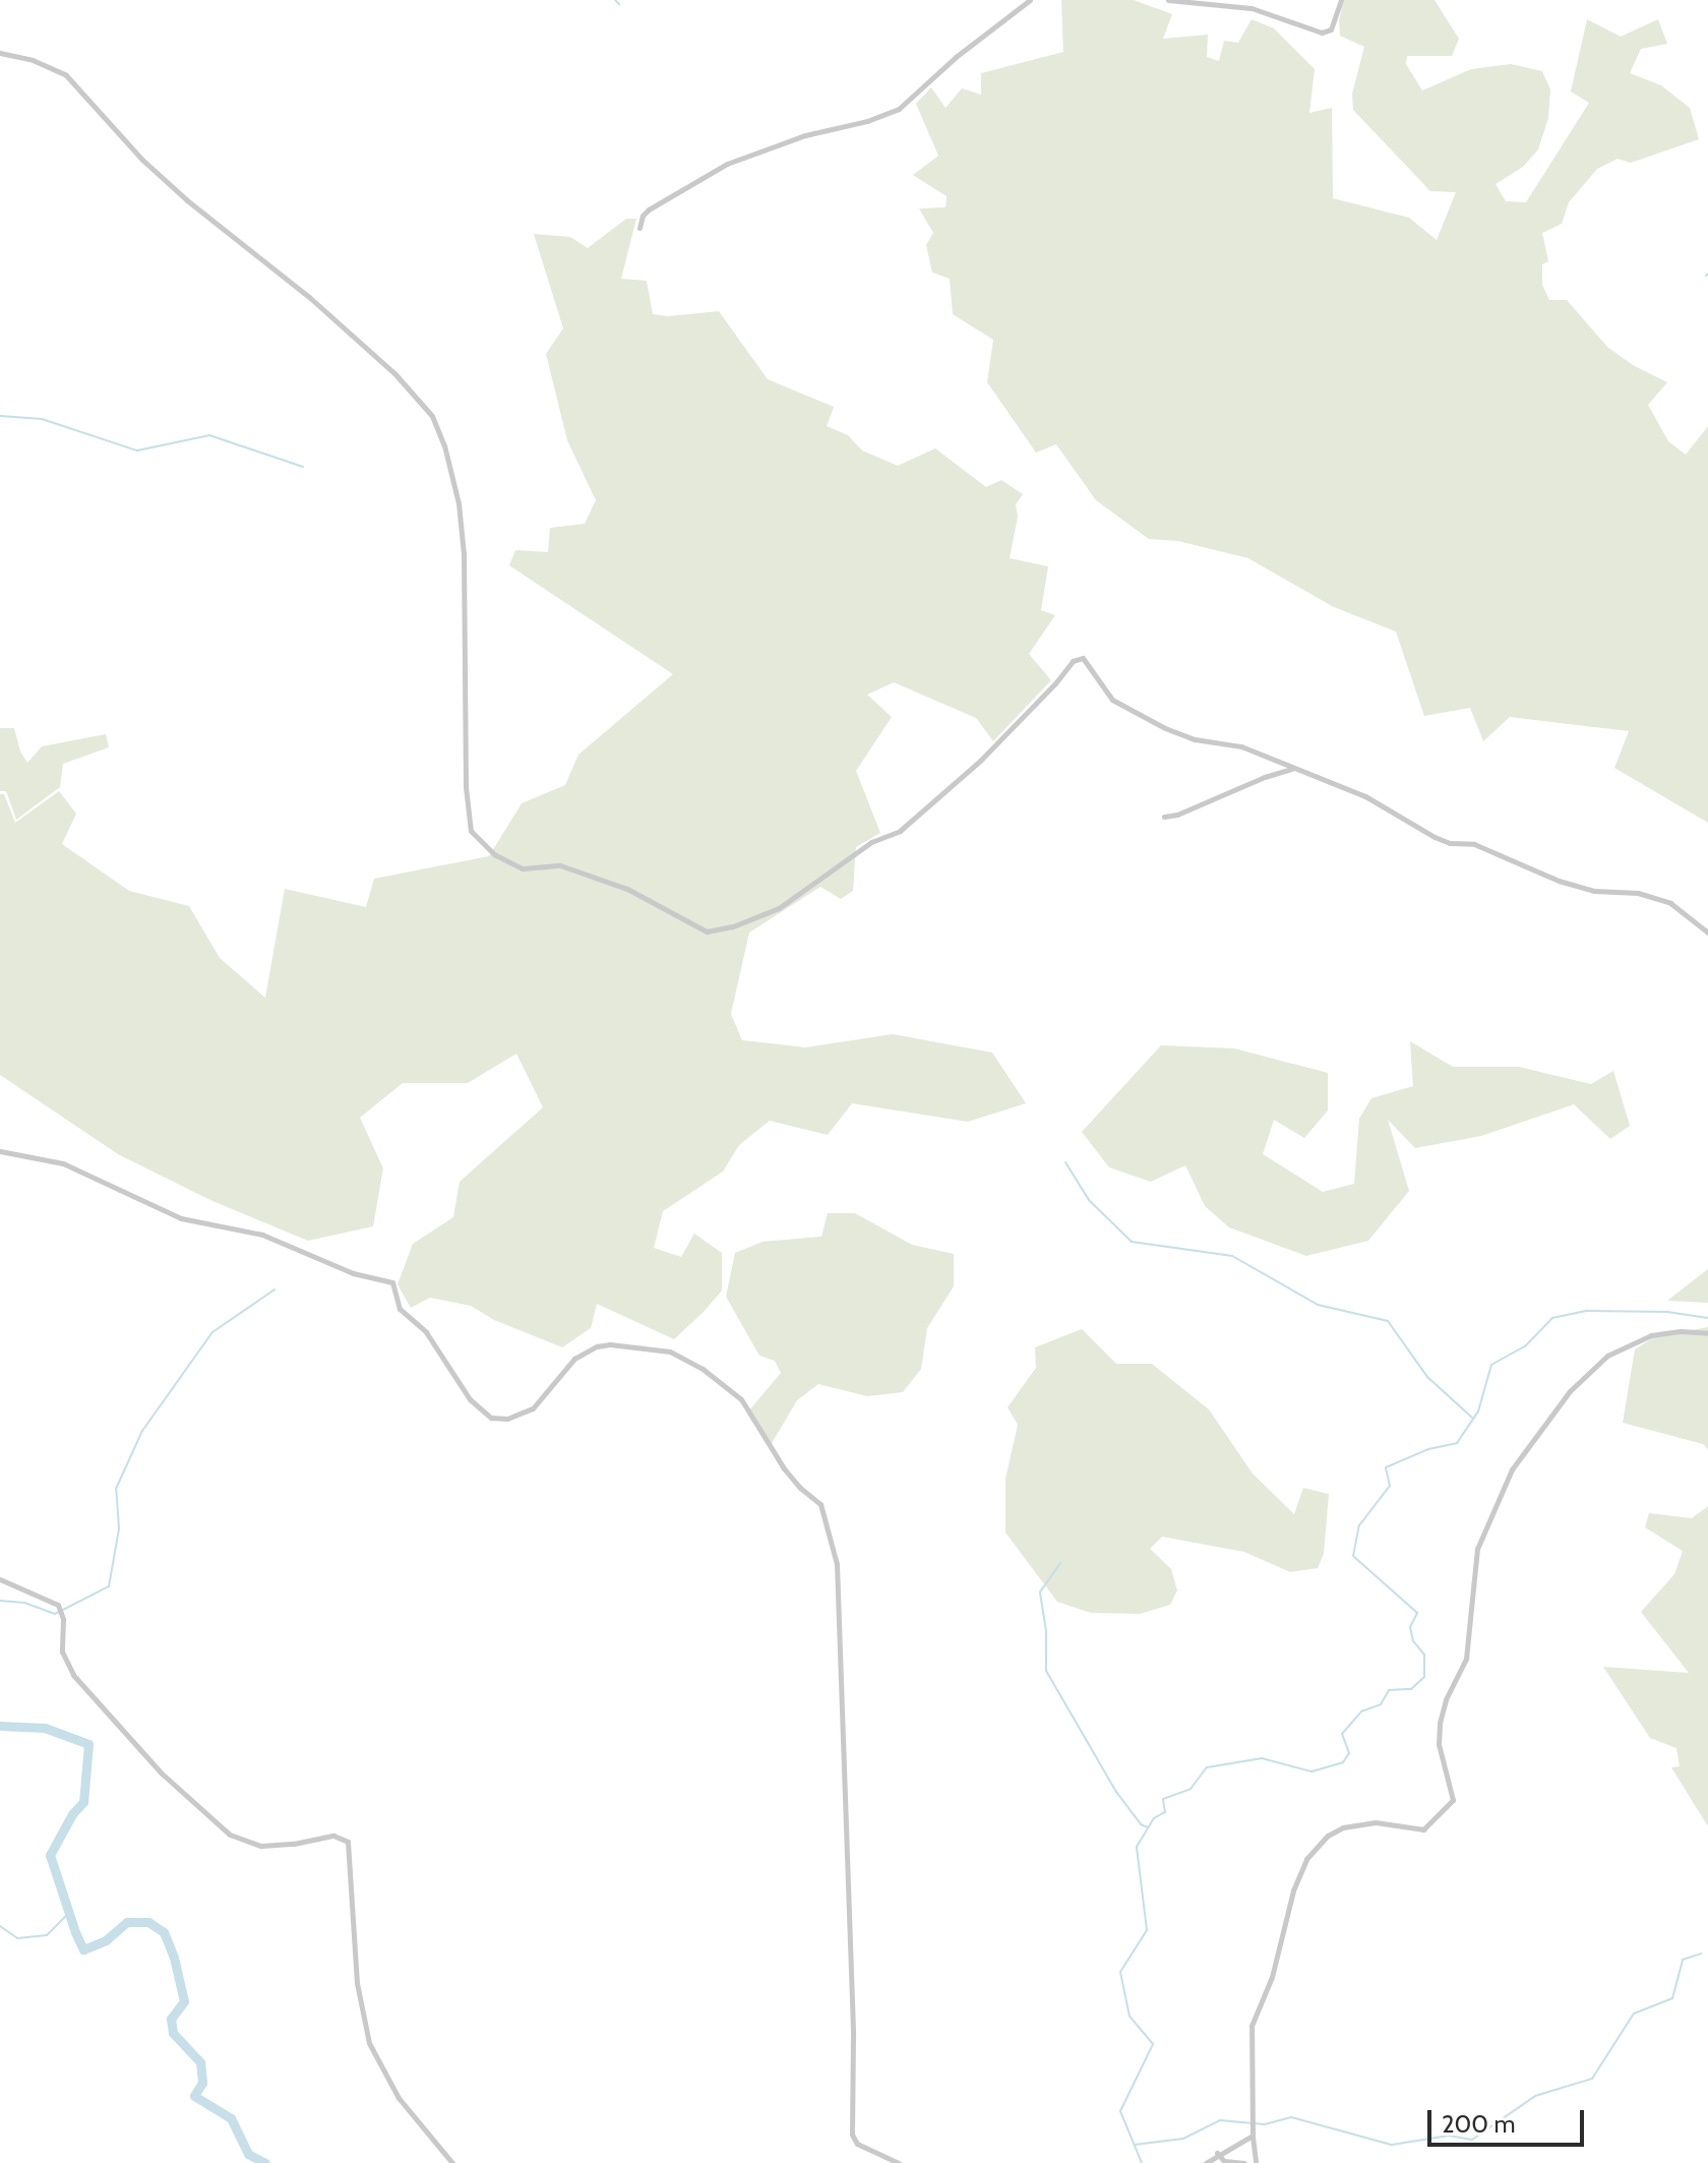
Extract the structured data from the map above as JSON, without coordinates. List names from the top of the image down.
{
  "scale_bar": "200 m"
}
